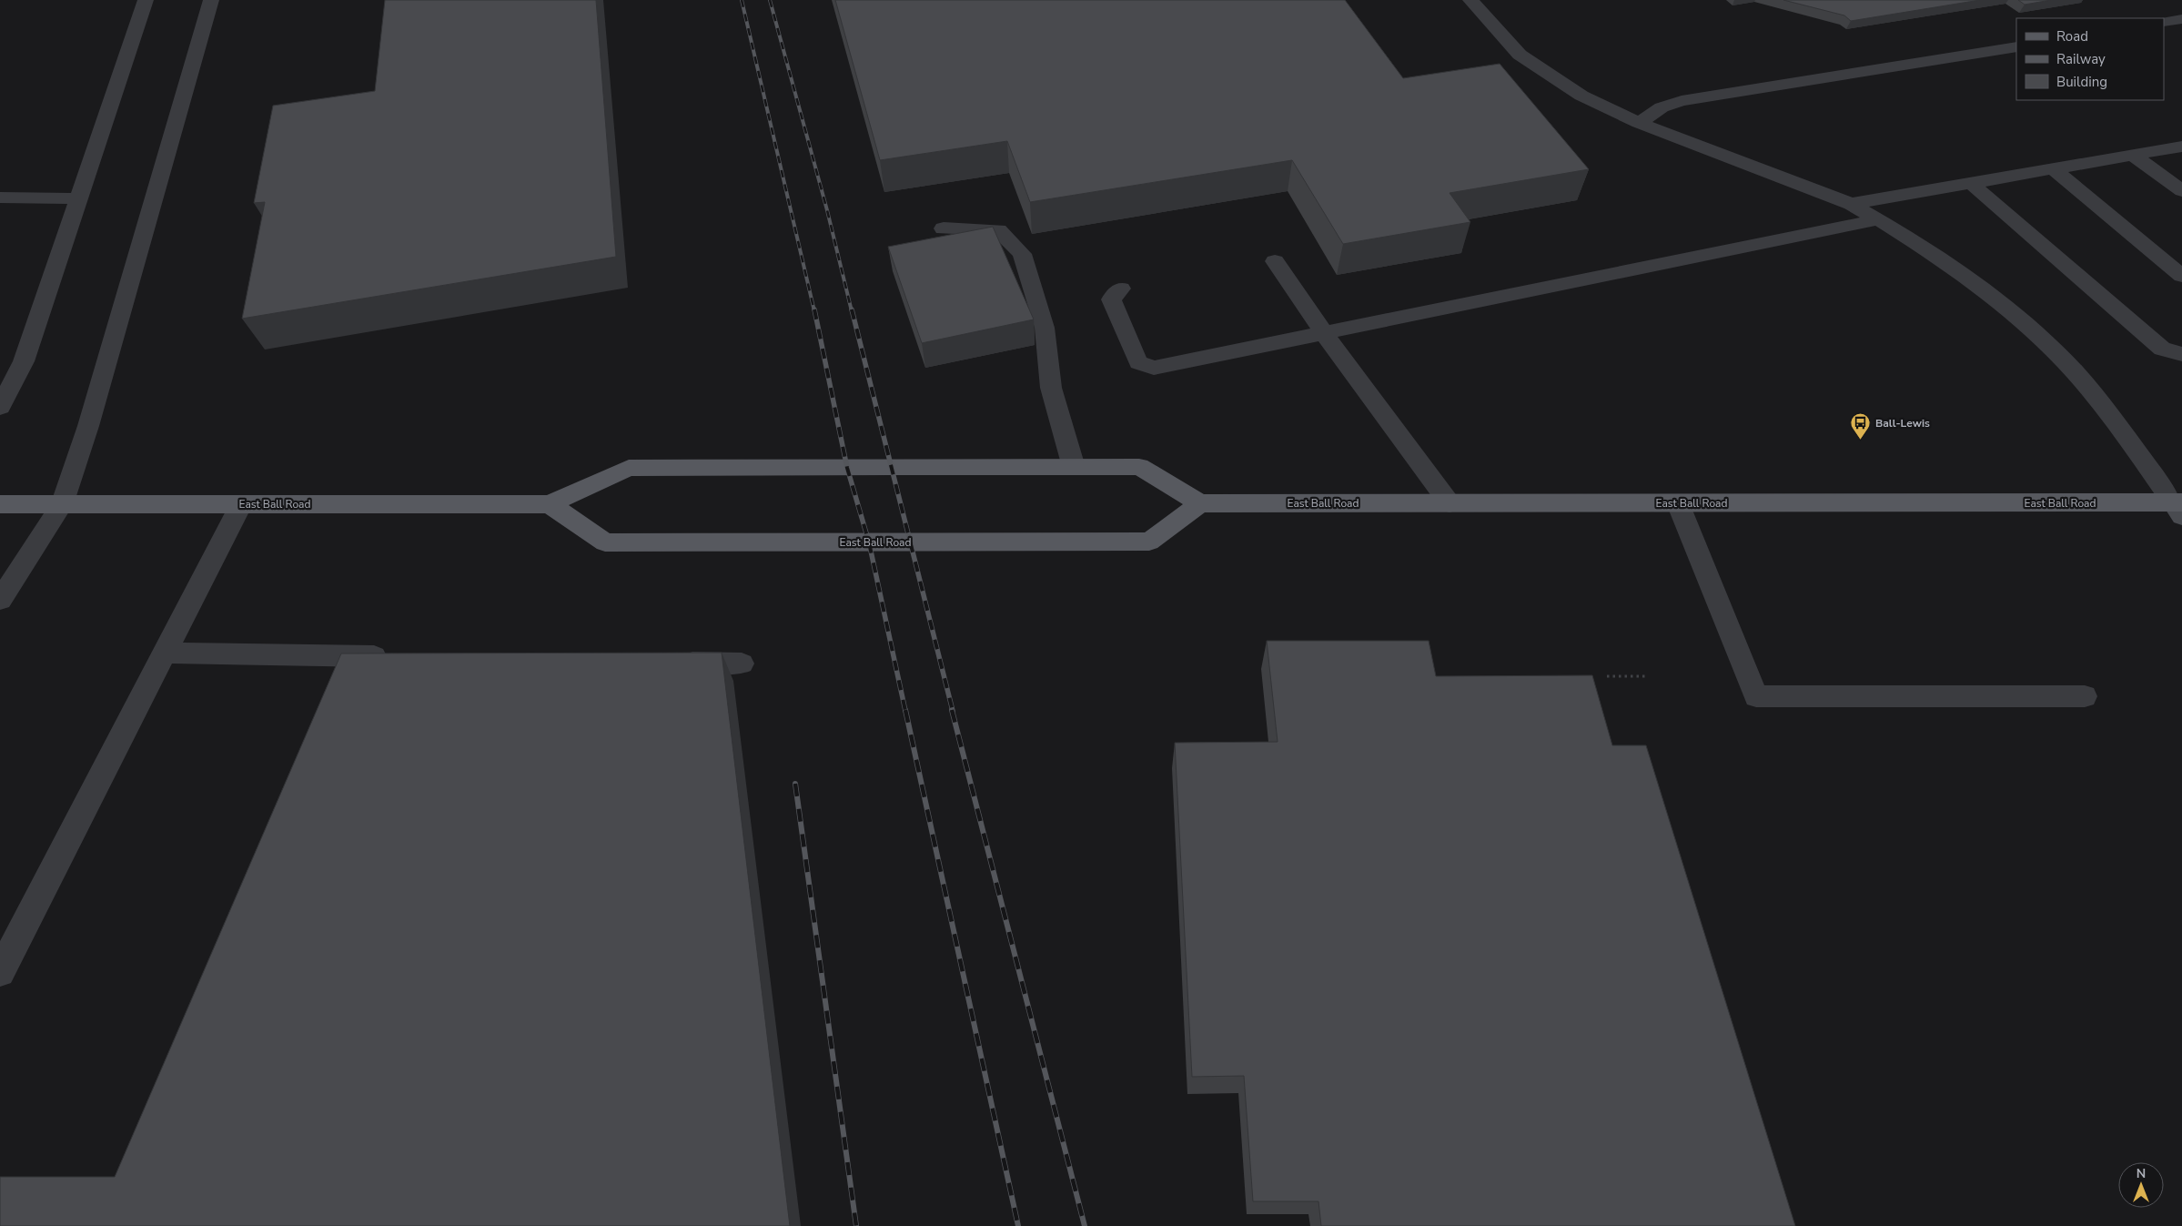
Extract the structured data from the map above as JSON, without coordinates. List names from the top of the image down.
{
  "streets": {
    "main road": ["East Ball Road"]
  },
  "places": {
    "bus stop": ["Ball-Lewis"]
  },
  "legend": ["Road", "Railway", "Building"],
  "north": "top"
}
